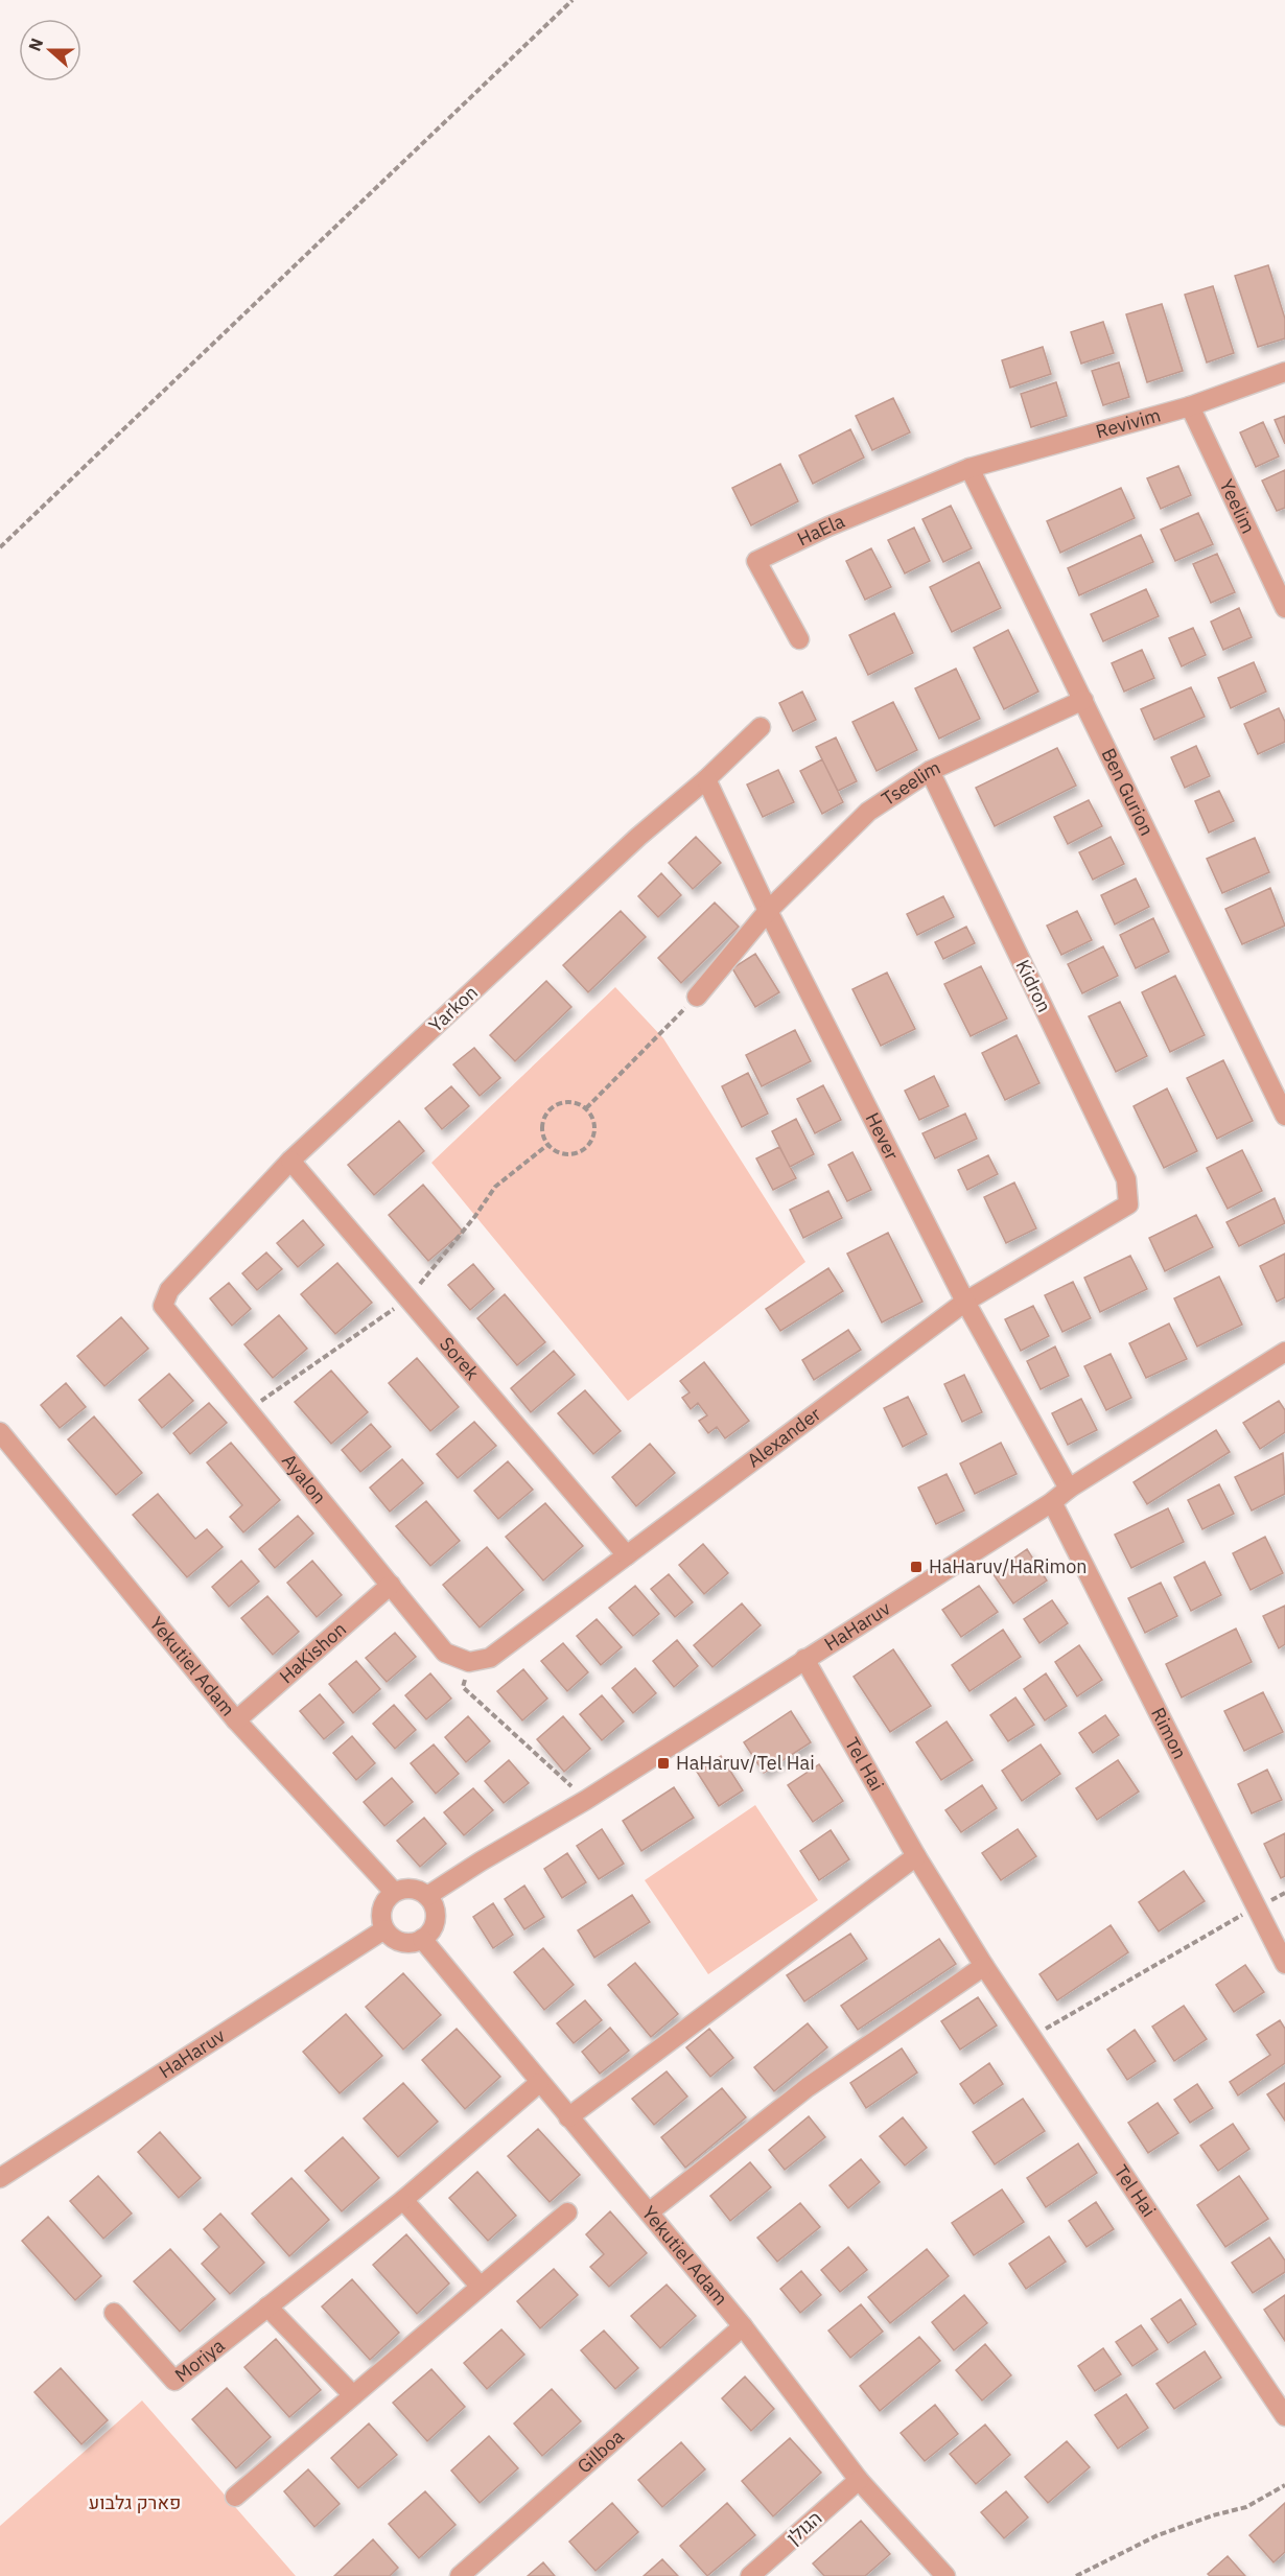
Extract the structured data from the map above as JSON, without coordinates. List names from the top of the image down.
{
  "streets": {
    "street": [
      "Revivim",
      "Yeelim",
      "HaEla",
      "Tseelim",
      "Ben Gurion",
      "Kidron",
      "Yarkon",
      "Hever",
      "Sorek",
      "Alexander",
      "Ayalon",
      "HaHaruv",
      "HaKishon",
      "Yekutiel Adam",
      "Rimon",
      "Tel Hai",
      "Moriya",
      "Gilboa",
      "הגולן"
    ]
  },
  "crossings": [
    ["Revivim", "Yeelim"],
    ["Revivim", "HaEla"],
    ["Revivim", "Ben Gurion"],
    ["HaEla", "Ben Gurion"],
    ["Tseelim", "Ben Gurion"],
    ["Tseelim", "Kidron"],
    ["Tseelim", "Hever"],
    ["Kidron", "Alexander"],
    ["Yarkon", "Hever"],
    ["Yarkon", "Sorek"],
    ["Yarkon", "Ayalon"],
    ["Hever", "Alexander"],
    ["Hever", "HaHaruv"],
    ["Sorek", "Alexander"],
    ["Alexander", "Ayalon"],
    ["Ayalon", "HaKishon"],
    ["HaHaruv", "Yekutiel Adam"],
    ["HaHaruv", "Rimon"],
    ["HaHaruv", "Tel Hai"],
    ["HaKishon", "Yekutiel Adam"],
    ["Yekutiel Adam", "Moriya"],
    ["Yekutiel Adam", "Gilboa"],
    ["Yekutiel Adam", "הגולן"]
  ],
  "parks": ["פארק גלבוע"],
  "places": {
    "transit": ["HaHaruv/HaRimon", "HaHaruv/Tel Hai"]
  },
  "north": "left"
}
